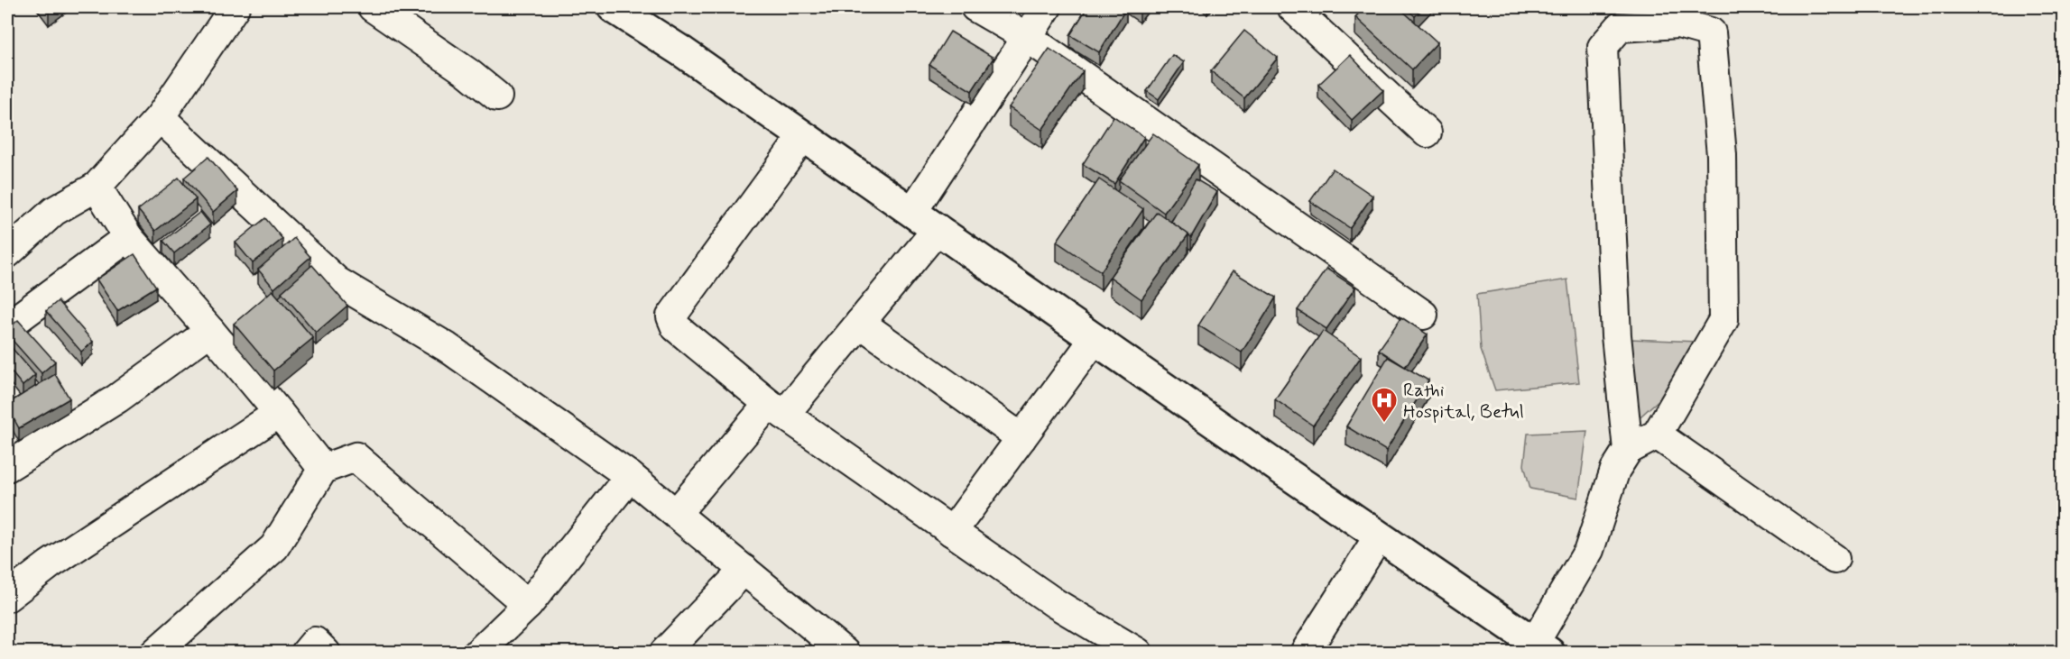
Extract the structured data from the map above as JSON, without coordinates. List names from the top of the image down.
{
  "places": {
    "hospital": ["Rathi Hospital, Betul"]
  }
}
